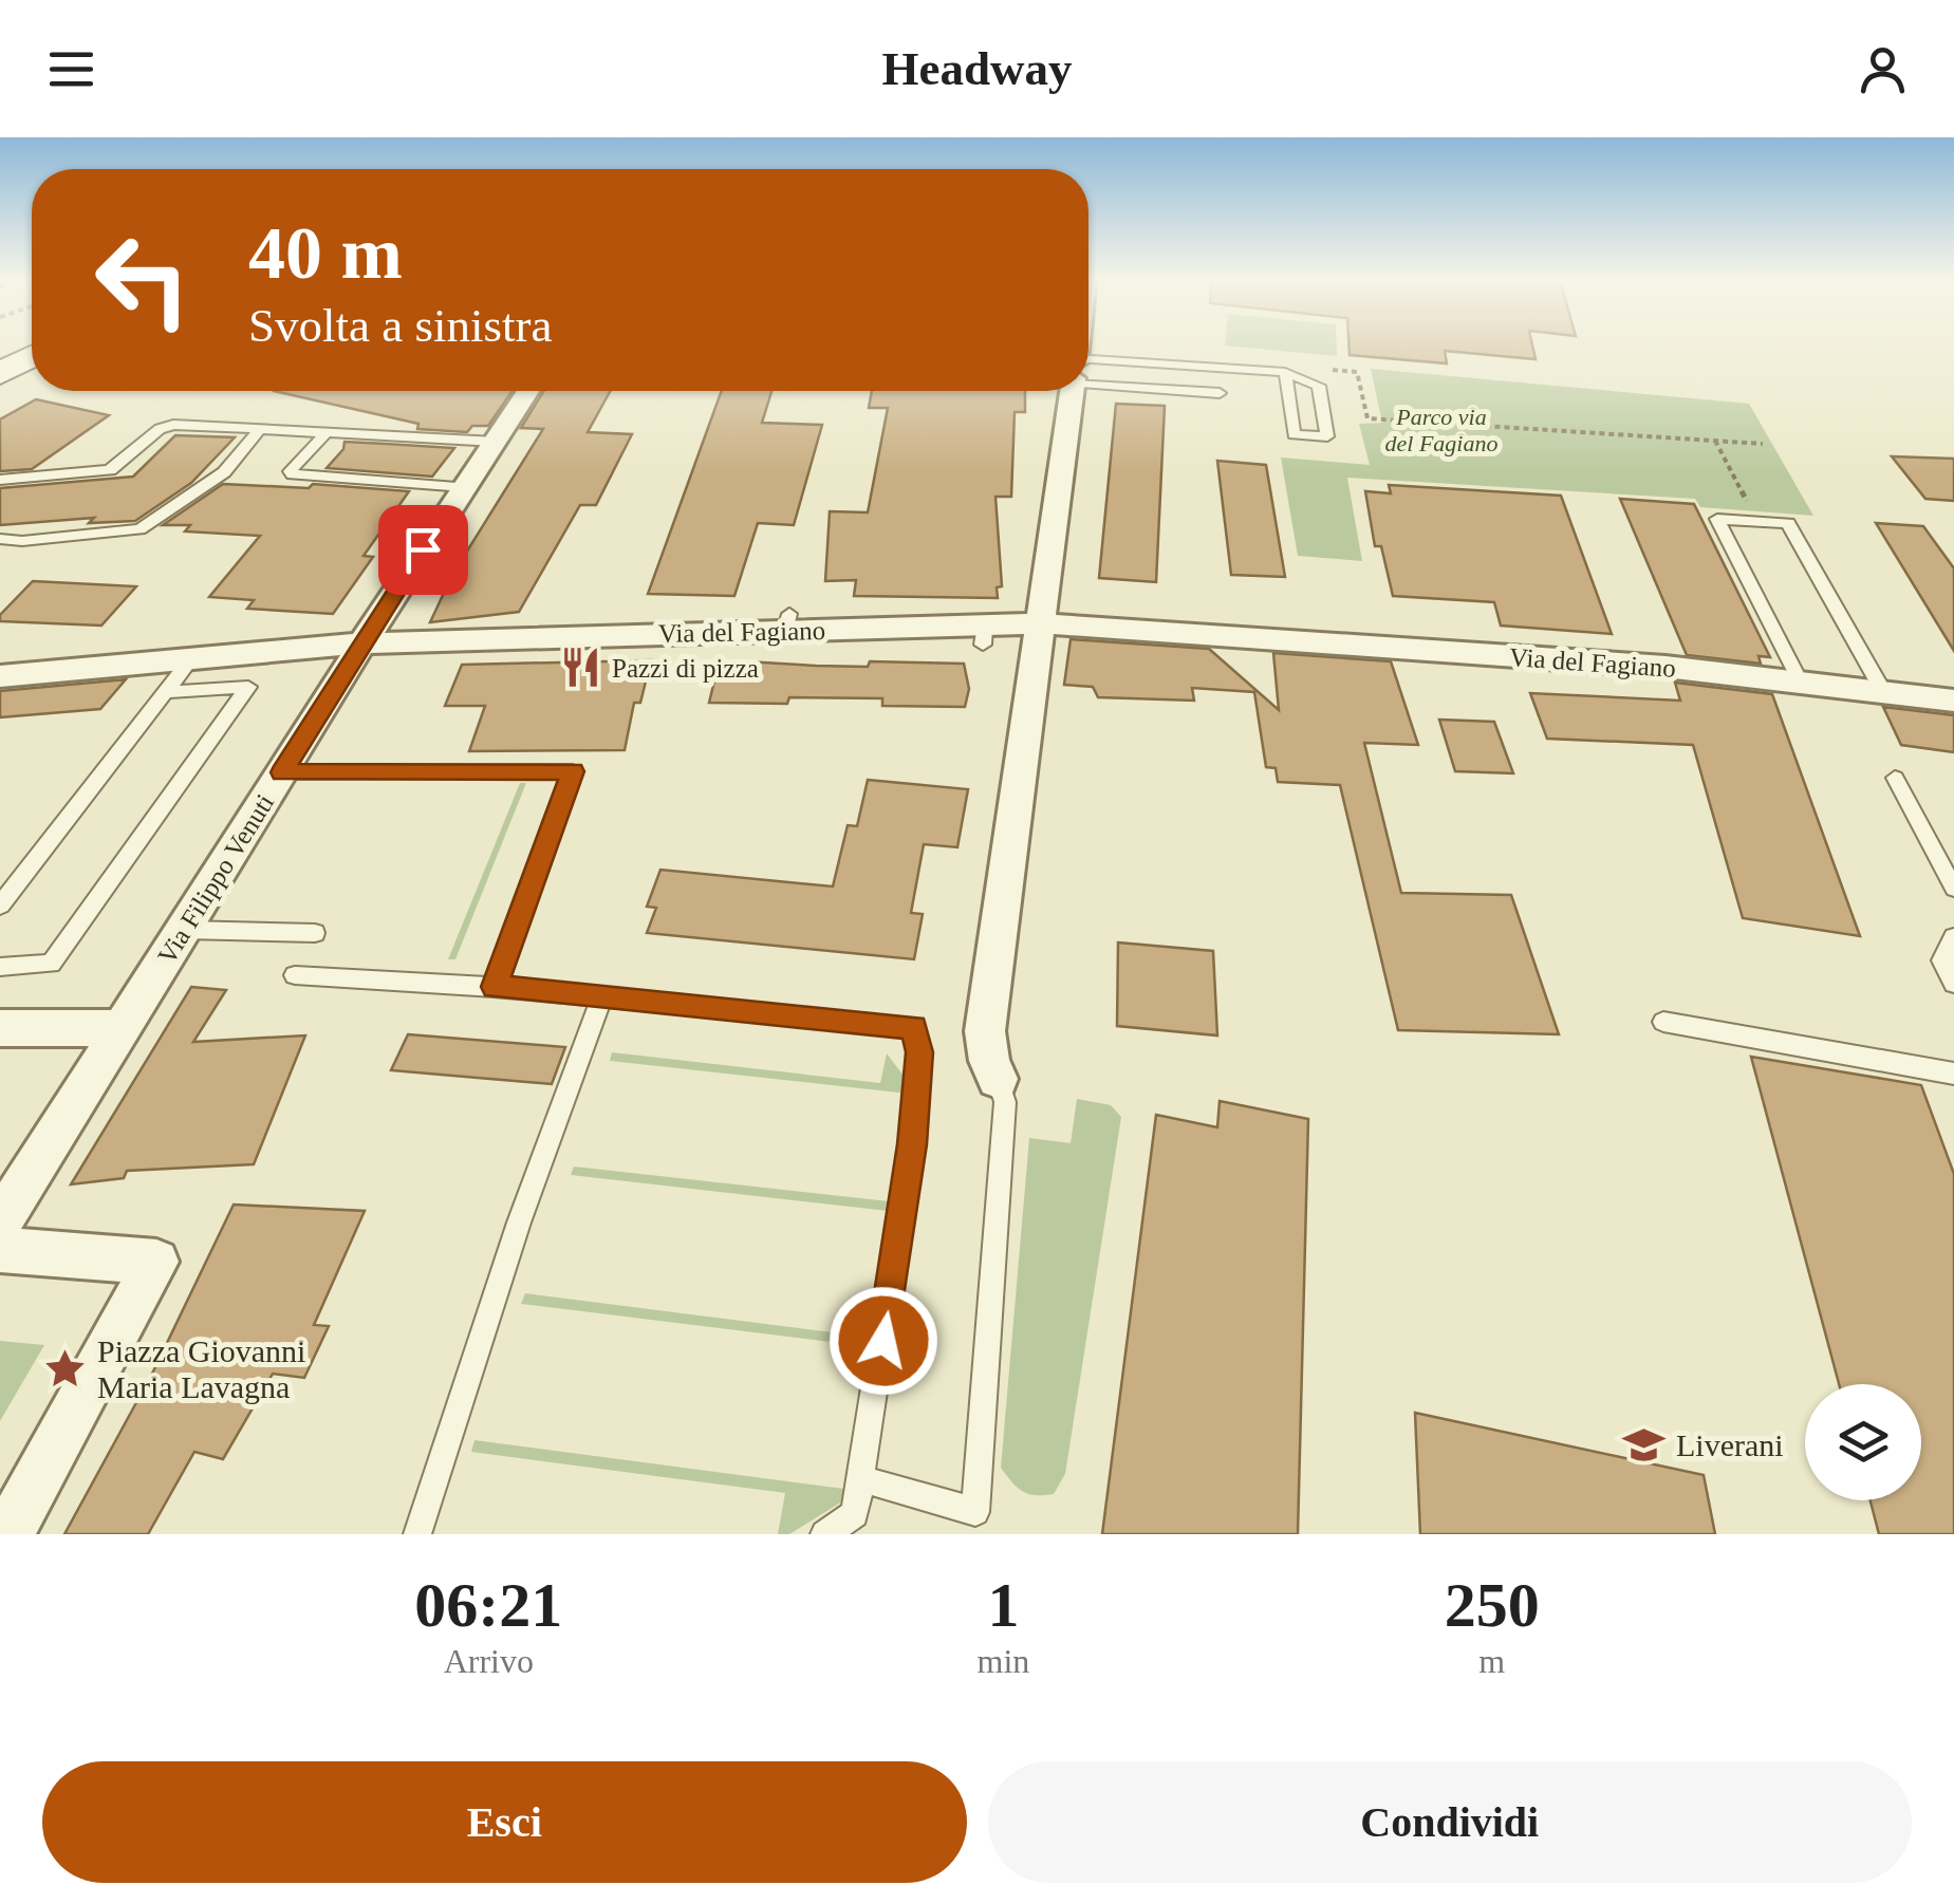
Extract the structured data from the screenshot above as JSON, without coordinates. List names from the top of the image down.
{
  "streets": {
    "street": ["Via del Fagiano", "Via Filippo Venuti"]
  },
  "crossings": [
    ["Via del Fagiano", "Via Filippo Venuti"]
  ],
  "parks": ["Parco via del Fagiano"],
  "places": {
    "restaurant": ["Pazzi di pizza"],
    "place": ["Piazza Giovanni Maria Lavagna"],
    "school or university": ["Liverani"]
  },
  "page": {
    "header": "Headway",
    "turn": ["40 m", "Svolta a sinistra"],
    "eta": [
      "06:21",
      "Arrivo",
      "1",
      "min",
      "250",
      "m"
    ],
    "buttons": ["Esci", "Condividi"]
  }
}
